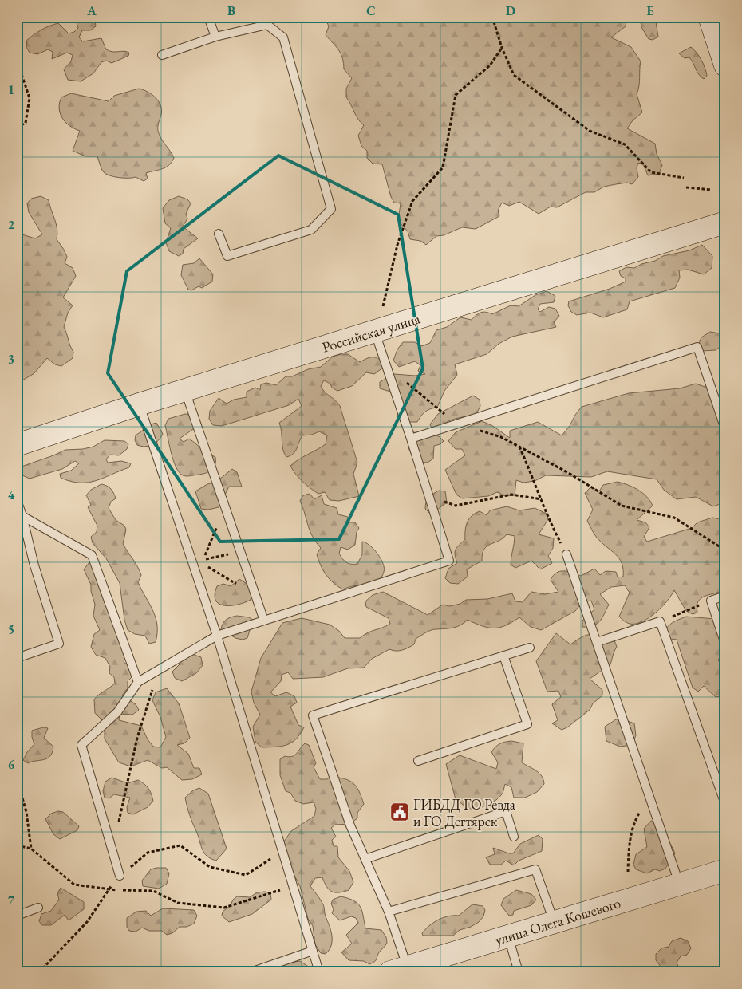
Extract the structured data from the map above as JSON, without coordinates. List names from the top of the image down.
{
  "streets": {
    "main road": ["Российская улица", "улица Олега Кошевого"]
  },
  "places": {
    "public building": ["ГИБДД ГО Ревда и ГО Дегтярск"]
  },
  "grid": {
    "columns": [
      "A",
      "B",
      "C",
      "D",
      "E"
    ],
    "rows": [
      "1",
      "2",
      "3",
      "4",
      "5",
      "6",
      "7"
    ]
  }
}
